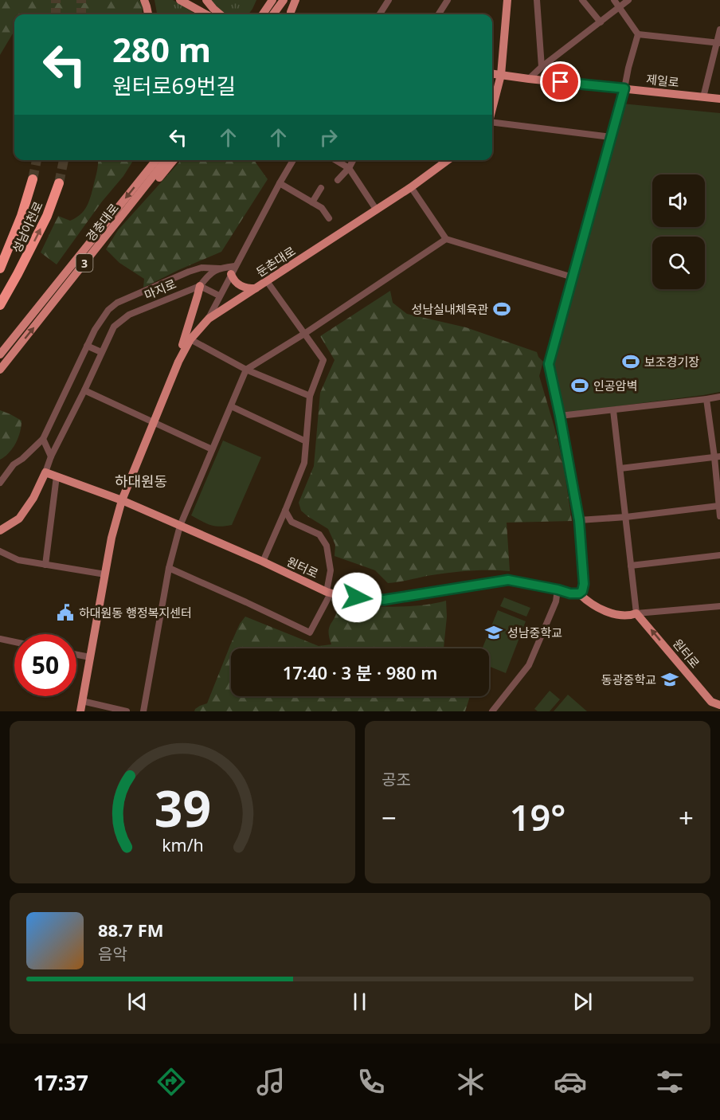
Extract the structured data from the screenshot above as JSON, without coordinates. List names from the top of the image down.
{
  "streets": {
    "highway": ["성남이천로"],
    "main road": [
      "제일로",
      "경충대로",
      "둔촌대로",
      "3",
      "마지로",
      "원터로"
    ]
  },
  "crossings": [
    ["둔촌대로", "원터로"]
  ],
  "districts": ["하대원동"],
  "places": {
    "sports": ["성남실내체육관", "보조경기장", "인공암벽"],
    "public building": ["하대원동 행정복지센터"],
    "school or university": ["성남중학교", "동광중학교"]
  },
  "page": {
    "turn": ["280 m", "원터로69번길"],
    "limit": "50",
    "trip": "17:40 · 3 분 · 980 m",
    "tile": "공조",
    "heat": ["−", "19°", "+"],
    "song": ["88.7 FM", "음악"],
    "tabs": "17:37",
    "gauge": ["39", "km/h"]
  }
}
